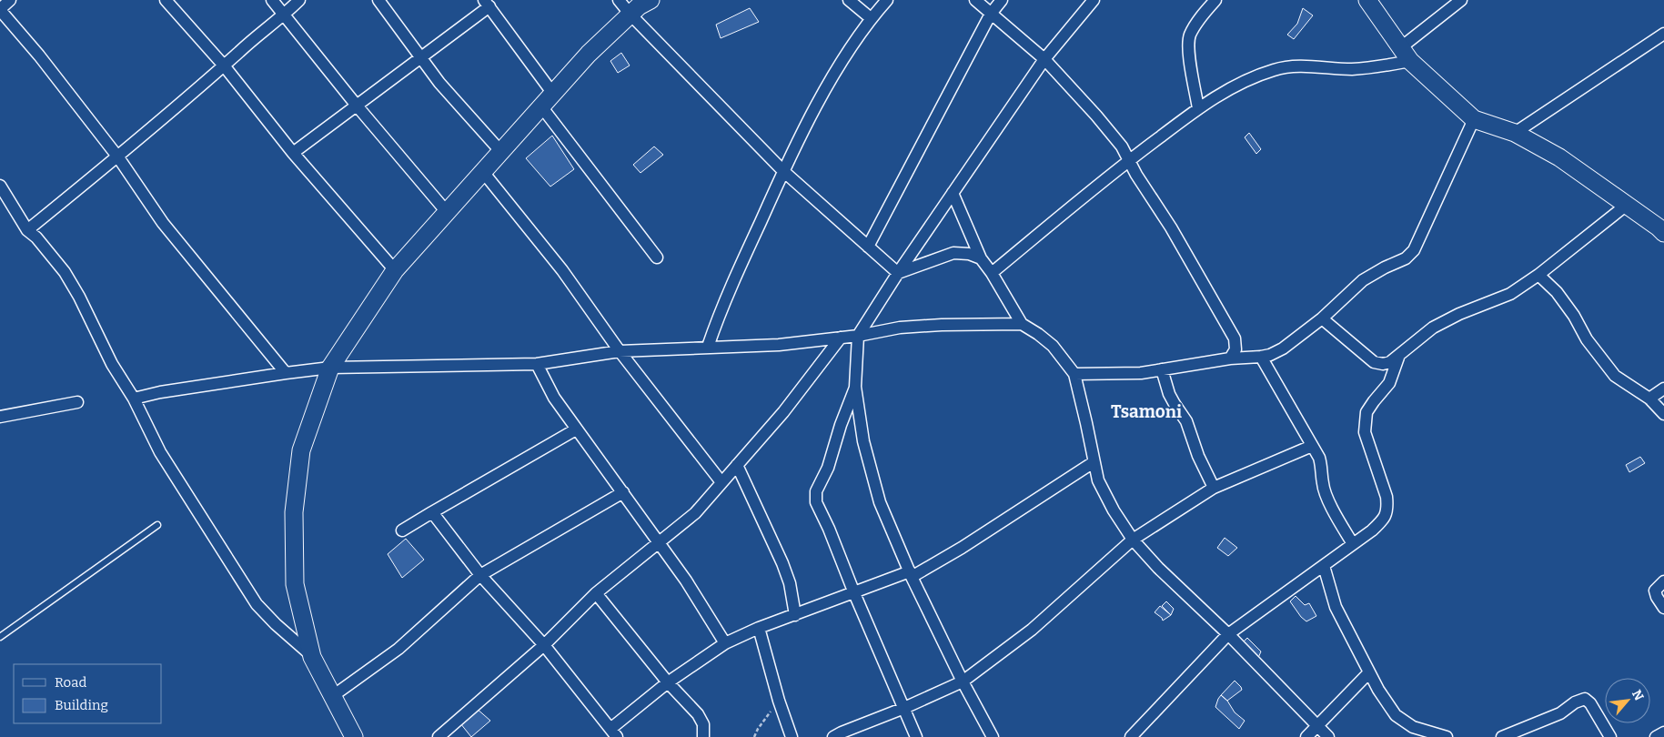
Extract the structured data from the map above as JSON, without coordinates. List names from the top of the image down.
{
  "districts": ["Tsamoni"],
  "legend": ["Road", "Building"],
  "north": "top right"
}
